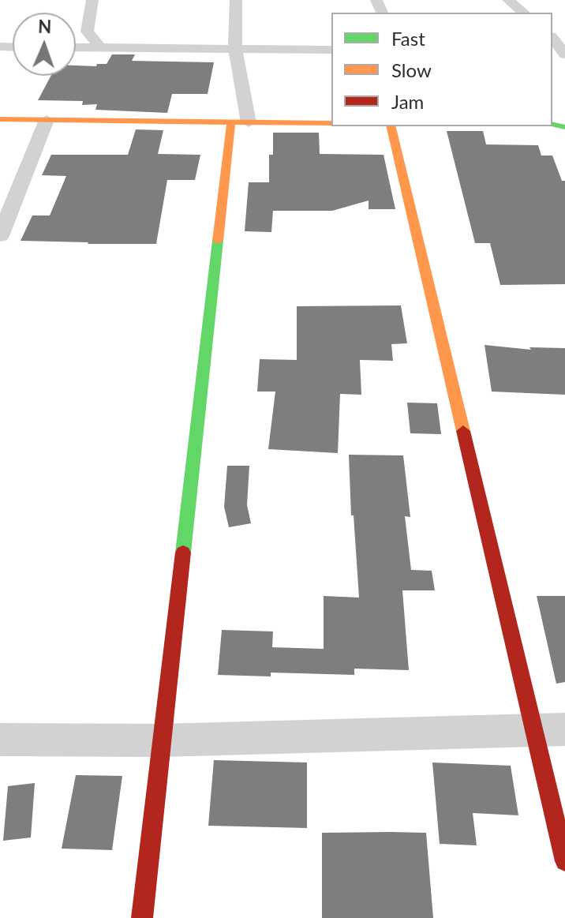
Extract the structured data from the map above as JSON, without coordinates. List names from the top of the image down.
{
  "legend": ["Fast", "Slow", "Jam"],
  "north": "top"
}
